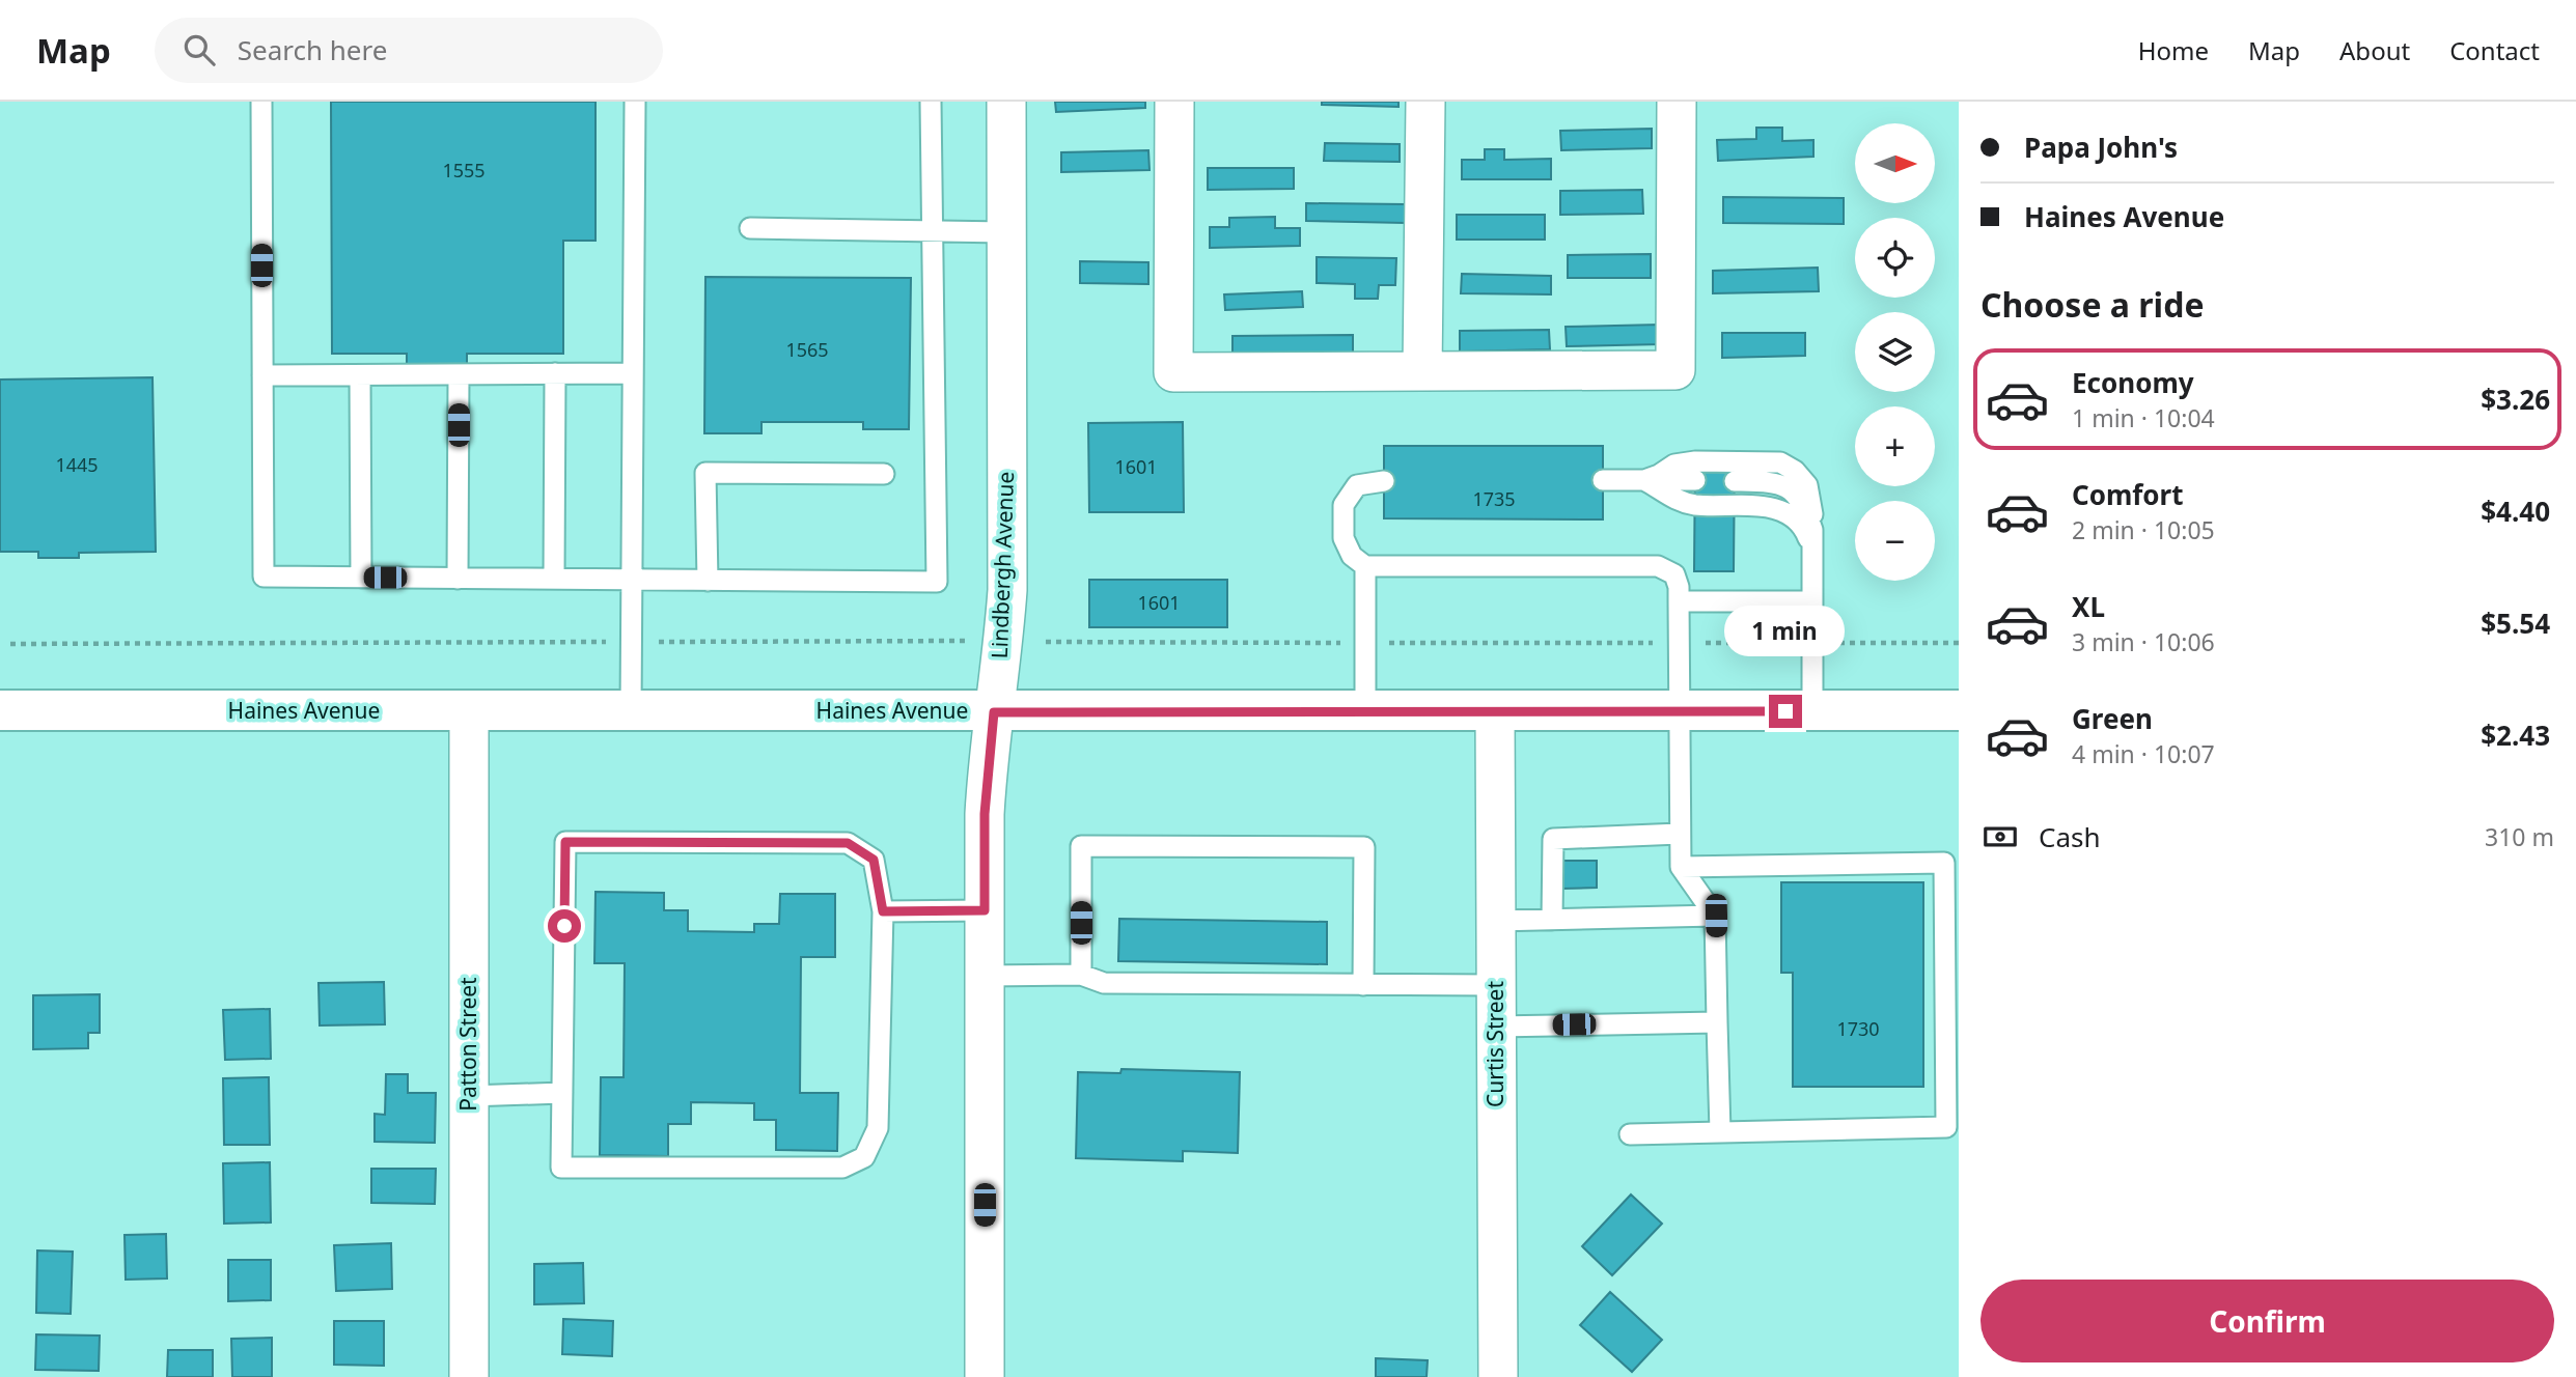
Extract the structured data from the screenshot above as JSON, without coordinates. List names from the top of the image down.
{
  "streets": {
    "main road": ["Haines Avenue"],
    "street": ["Lindbergh Avenue", "Patton Street", "Curtis Street"]
  },
  "crossings": [
    ["Lindbergh Avenue", "Haines Avenue"],
    ["Haines Avenue", "Patton Street"],
    ["Haines Avenue", "Curtis Street"]
  ],
  "house_numbers": [
    "1555",
    "1565",
    "1445",
    "1601",
    "1735",
    "1601",
    "1730"
  ],
  "north": "right",
  "page": {
    "header": "Map",
    "search": "Search here",
    "nav": [
      "Home",
      "Map",
      "About",
      "Contact"
    ],
    "banner": ["Papa John's", "Haines Avenue"],
    "map_buttons": ["+", "−"],
    "heading": "Choose a ride",
    "list": [
      {
        "name": "Economy",
        "note": "1 min · 10:04",
        "value": "$3.26"
      },
      {
        "name": "Comfort",
        "note": "2 min · 10:05",
        "value": "$4.40"
      },
      {
        "name": "XL",
        "note": "3 min · 10:06",
        "value": "$5.54"
      },
      {
        "name": "Green",
        "note": "4 min · 10:07",
        "value": "$2.43"
      }
    ],
    "bubble": "1 min",
    "pay": ["Cash", "310 m"],
    "buttons": "Confirm"
  }
}
